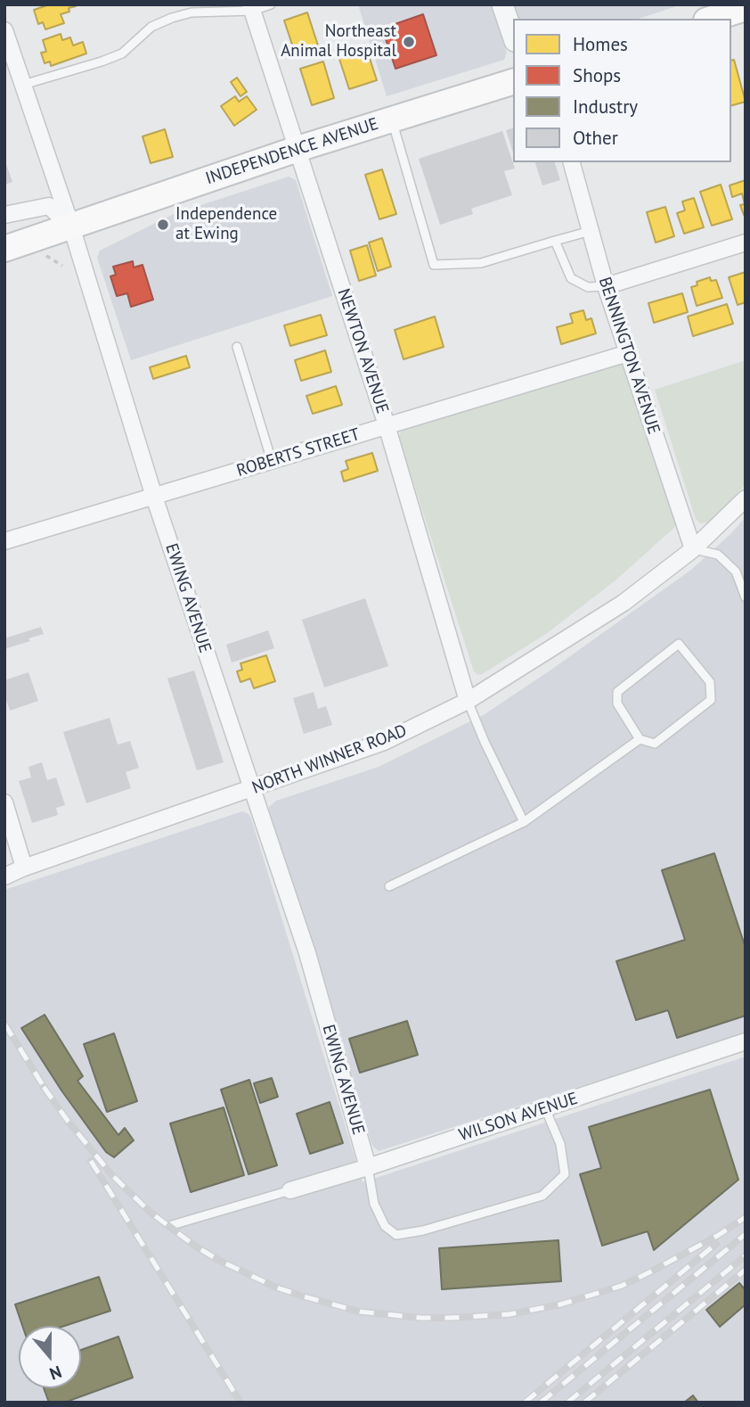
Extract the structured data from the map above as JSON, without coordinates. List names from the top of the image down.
{
  "streets": {
    "main road": ["INDEPENDENCE AVENUE"],
    "street": [
      "NEWTON AVENUE",
      "BENNINGTON AVENUE",
      "ROBERTS STREET",
      "EWING AVENUE",
      "NORTH WINNER ROAD",
      "WILSON AVENUE"
    ]
  },
  "crossings": [
    ["INDEPENDENCE AVENUE", "NEWTON AVENUE"],
    ["INDEPENDENCE AVENUE", "EWING AVENUE"],
    ["NEWTON AVENUE", "ROBERTS STREET"],
    ["NEWTON AVENUE", "NORTH WINNER ROAD"],
    ["BENNINGTON AVENUE", "ROBERTS STREET"],
    ["BENNINGTON AVENUE", "NORTH WINNER ROAD"],
    ["ROBERTS STREET", "EWING AVENUE"],
    ["EWING AVENUE", "NORTH WINNER ROAD"],
    ["EWING AVENUE", "WILSON AVENUE"]
  ],
  "places": ["Northeast Animal Hospital", "Independence at Ewing"],
  "legend": [
    "Homes",
    "Shops",
    "Industry",
    "Other"
  ],
  "north": "bottom"
}
